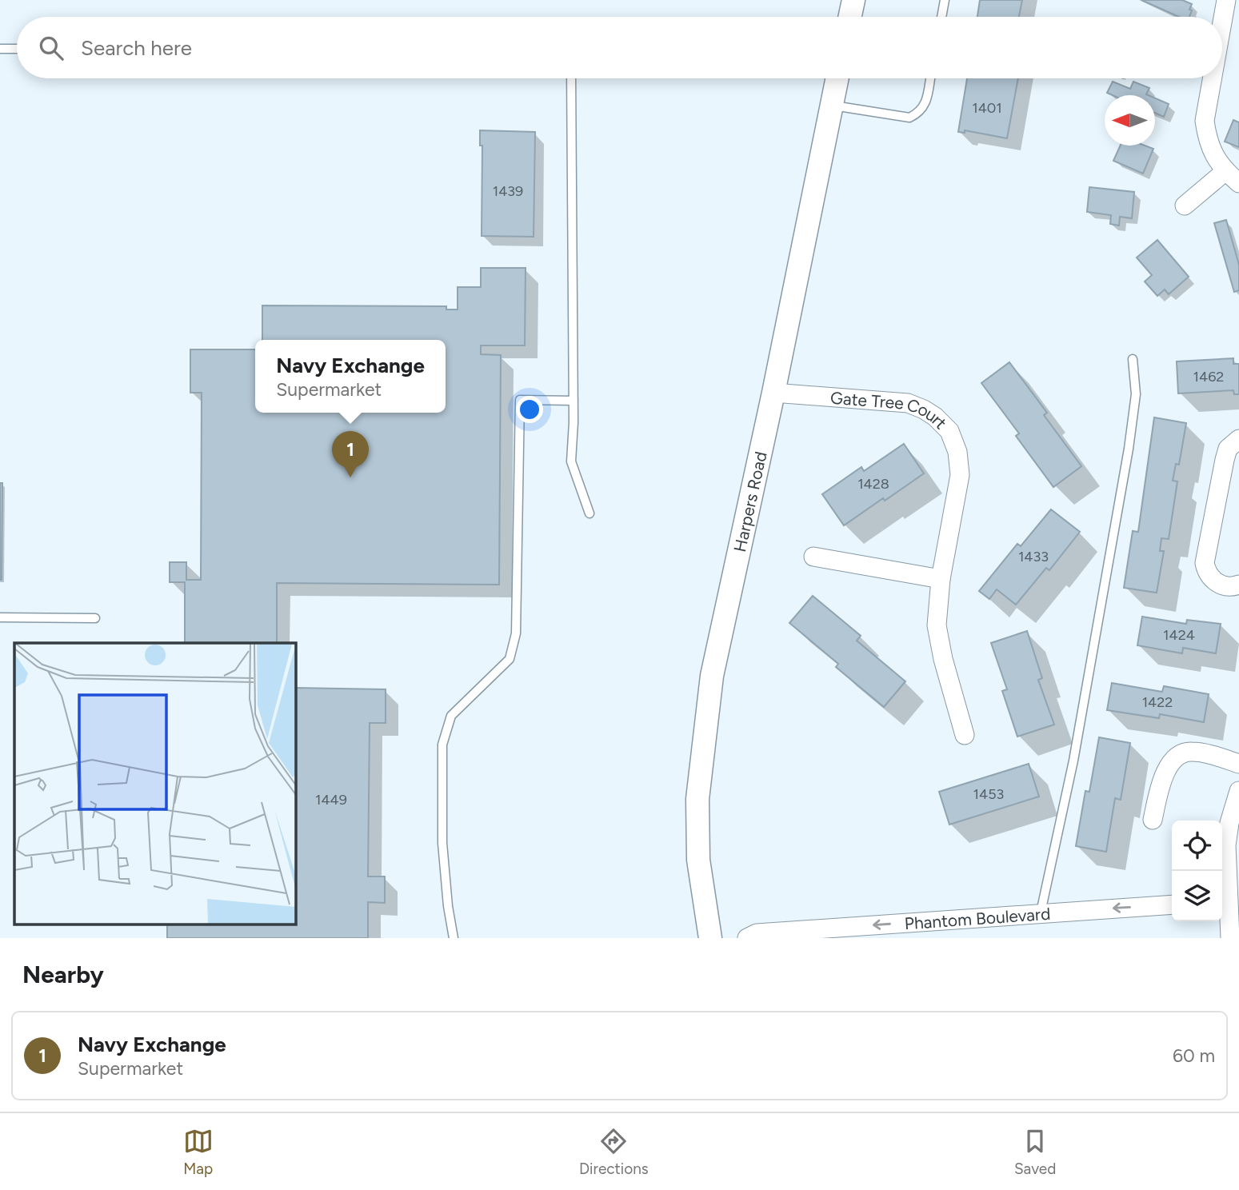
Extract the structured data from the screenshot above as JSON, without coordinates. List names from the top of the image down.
{
  "streets": {
    "street": ["Gate Tree Court", "Harpers Road", "Phantom Boulevard"]
  },
  "crossings": [
    ["Gate Tree Court", "Harpers Road"]
  ],
  "one_way": ["Phantom Boulevard"],
  "house_numbers": [
    "1401",
    "1439",
    "1462",
    "1428",
    "1433",
    "1424",
    "1422",
    "1453",
    "1449"
  ],
  "north": "left",
  "page": {
    "search": "Search here",
    "popup": ["Navy Exchange", "Supermarket"],
    "pins": "1",
    "heading": "Nearby",
    "list": [
      {
        "mark": "1",
        "name": "Navy Exchange",
        "note": "Supermarket",
        "value": "60 m"
      }
    ],
    "nav": ["Map", "Directions", "Saved"]
  }
}
